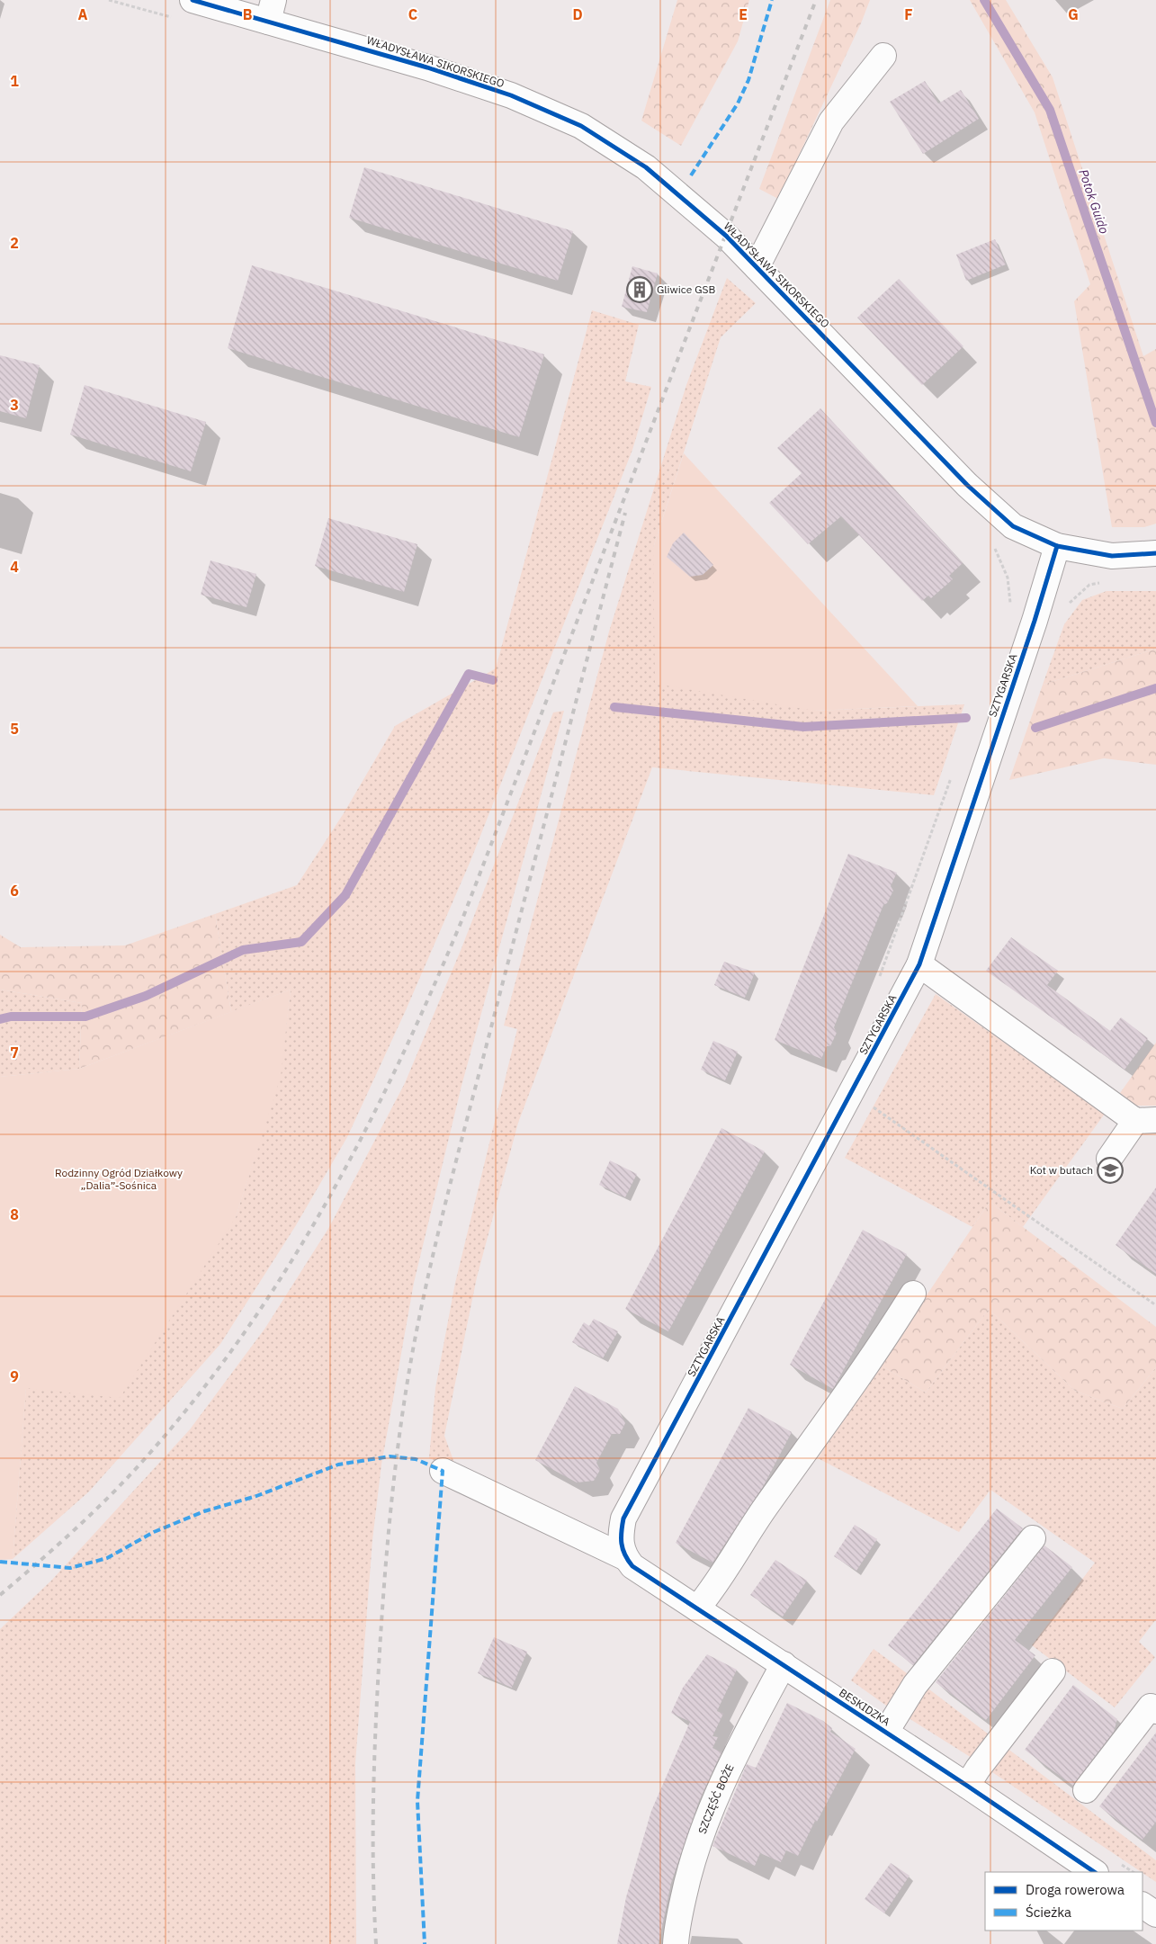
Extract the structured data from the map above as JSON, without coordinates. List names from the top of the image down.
{
  "streets": {
    "street": [
      "WŁADYSŁAWA SIKORSKIEGO",
      "SZTYGARSKA",
      "BESKIDZKA",
      "SZCZĘŚĆ BOŻE"
    ]
  },
  "crossings": [
    ["WŁADYSŁAWA SIKORSKIEGO", "SZTYGARSKA"],
    ["SZTYGARSKA", "BESKIDZKA"],
    ["BESKIDZKA", "SZCZĘŚĆ BOŻE"]
  ],
  "water": ["Potok Guido"],
  "parks": ["Rodzinny Ogród Działkowy „Dalia”-Sośnica"],
  "places": {
    "building": ["Gliwice GSB"],
    "school or university": ["Kot w butach"]
  },
  "legend": ["Droga rowerowa", "Ścieżka"],
  "grid": {
    "columns": [
      "A",
      "B",
      "C",
      "D",
      "E",
      "F",
      "G"
    ],
    "rows": [
      "1",
      "2",
      "3",
      "4",
      "5",
      "6",
      "7",
      "8",
      "9"
    ]
  }
}
